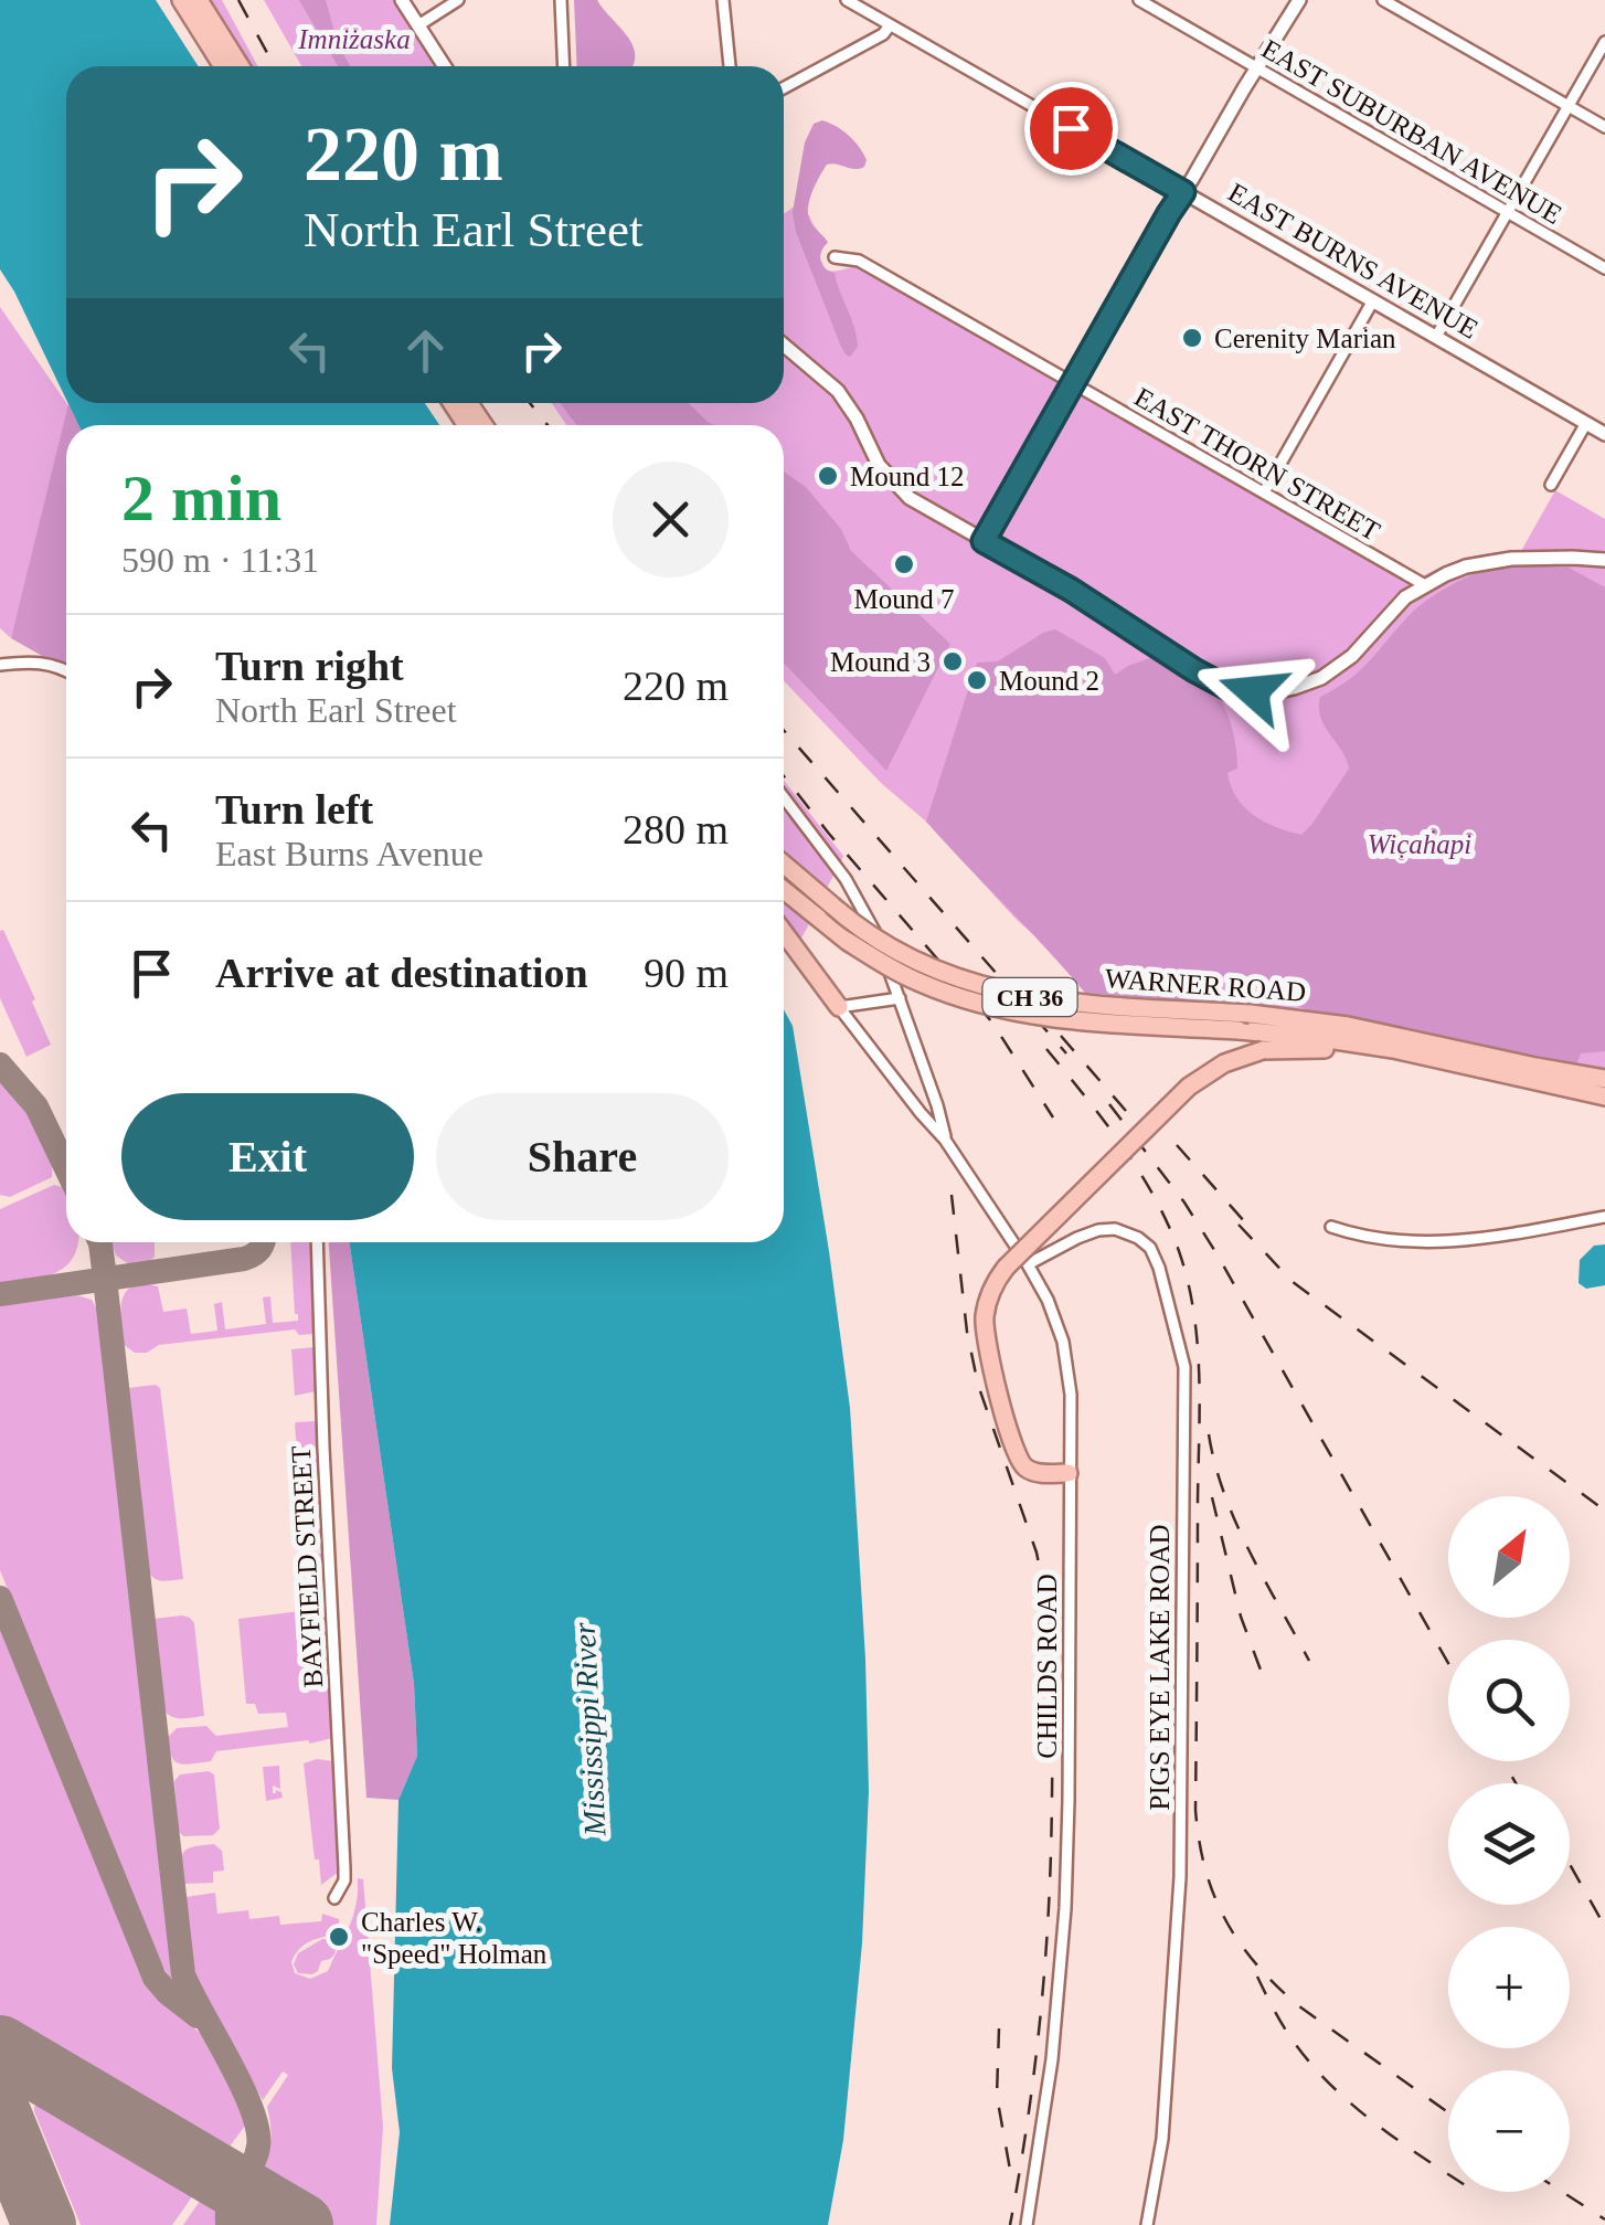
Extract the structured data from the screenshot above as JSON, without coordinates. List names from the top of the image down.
{
  "streets": {
    "highway": ["WARNER ROAD", "CH 36"],
    "street": [
      "EAST SUBURBAN AVENUE",
      "EAST BURNS AVENUE",
      "EAST THORN STREET",
      "BAYFIELD STREET",
      "CHILDS ROAD",
      "PIGS EYE LAKE ROAD"
    ]
  },
  "crossings": [
    ["CHILDS ROAD", "PIGS EYE LAKE ROAD"]
  ],
  "water": ["Mississippi River"],
  "parks": ["Imniżaska", "Wic̣aḣapi"],
  "places": [
    "Cerenity Marian",
    "Mound 12",
    "Mound 7",
    "Mound 3",
    "Mound 2",
    "Charles W. \"Speed\" Holman"
  ],
  "north": "top right",
  "page": {
    "turn": ["220 m", "North Earl Street"],
    "heading": ["2 min", "590 m · 11:31"],
    "list": [
      {
        "name": "Turn right",
        "note": "North Earl Street",
        "value": "220 m"
      },
      {
        "name": "Turn left",
        "note": "East Burns Avenue",
        "value": "280 m"
      },
      {
        "name": "Arrive at destination",
        "value": "90 m"
      }
    ],
    "buttons": ["Exit", "Share"],
    "map_buttons": ["+", "−"]
  }
}
